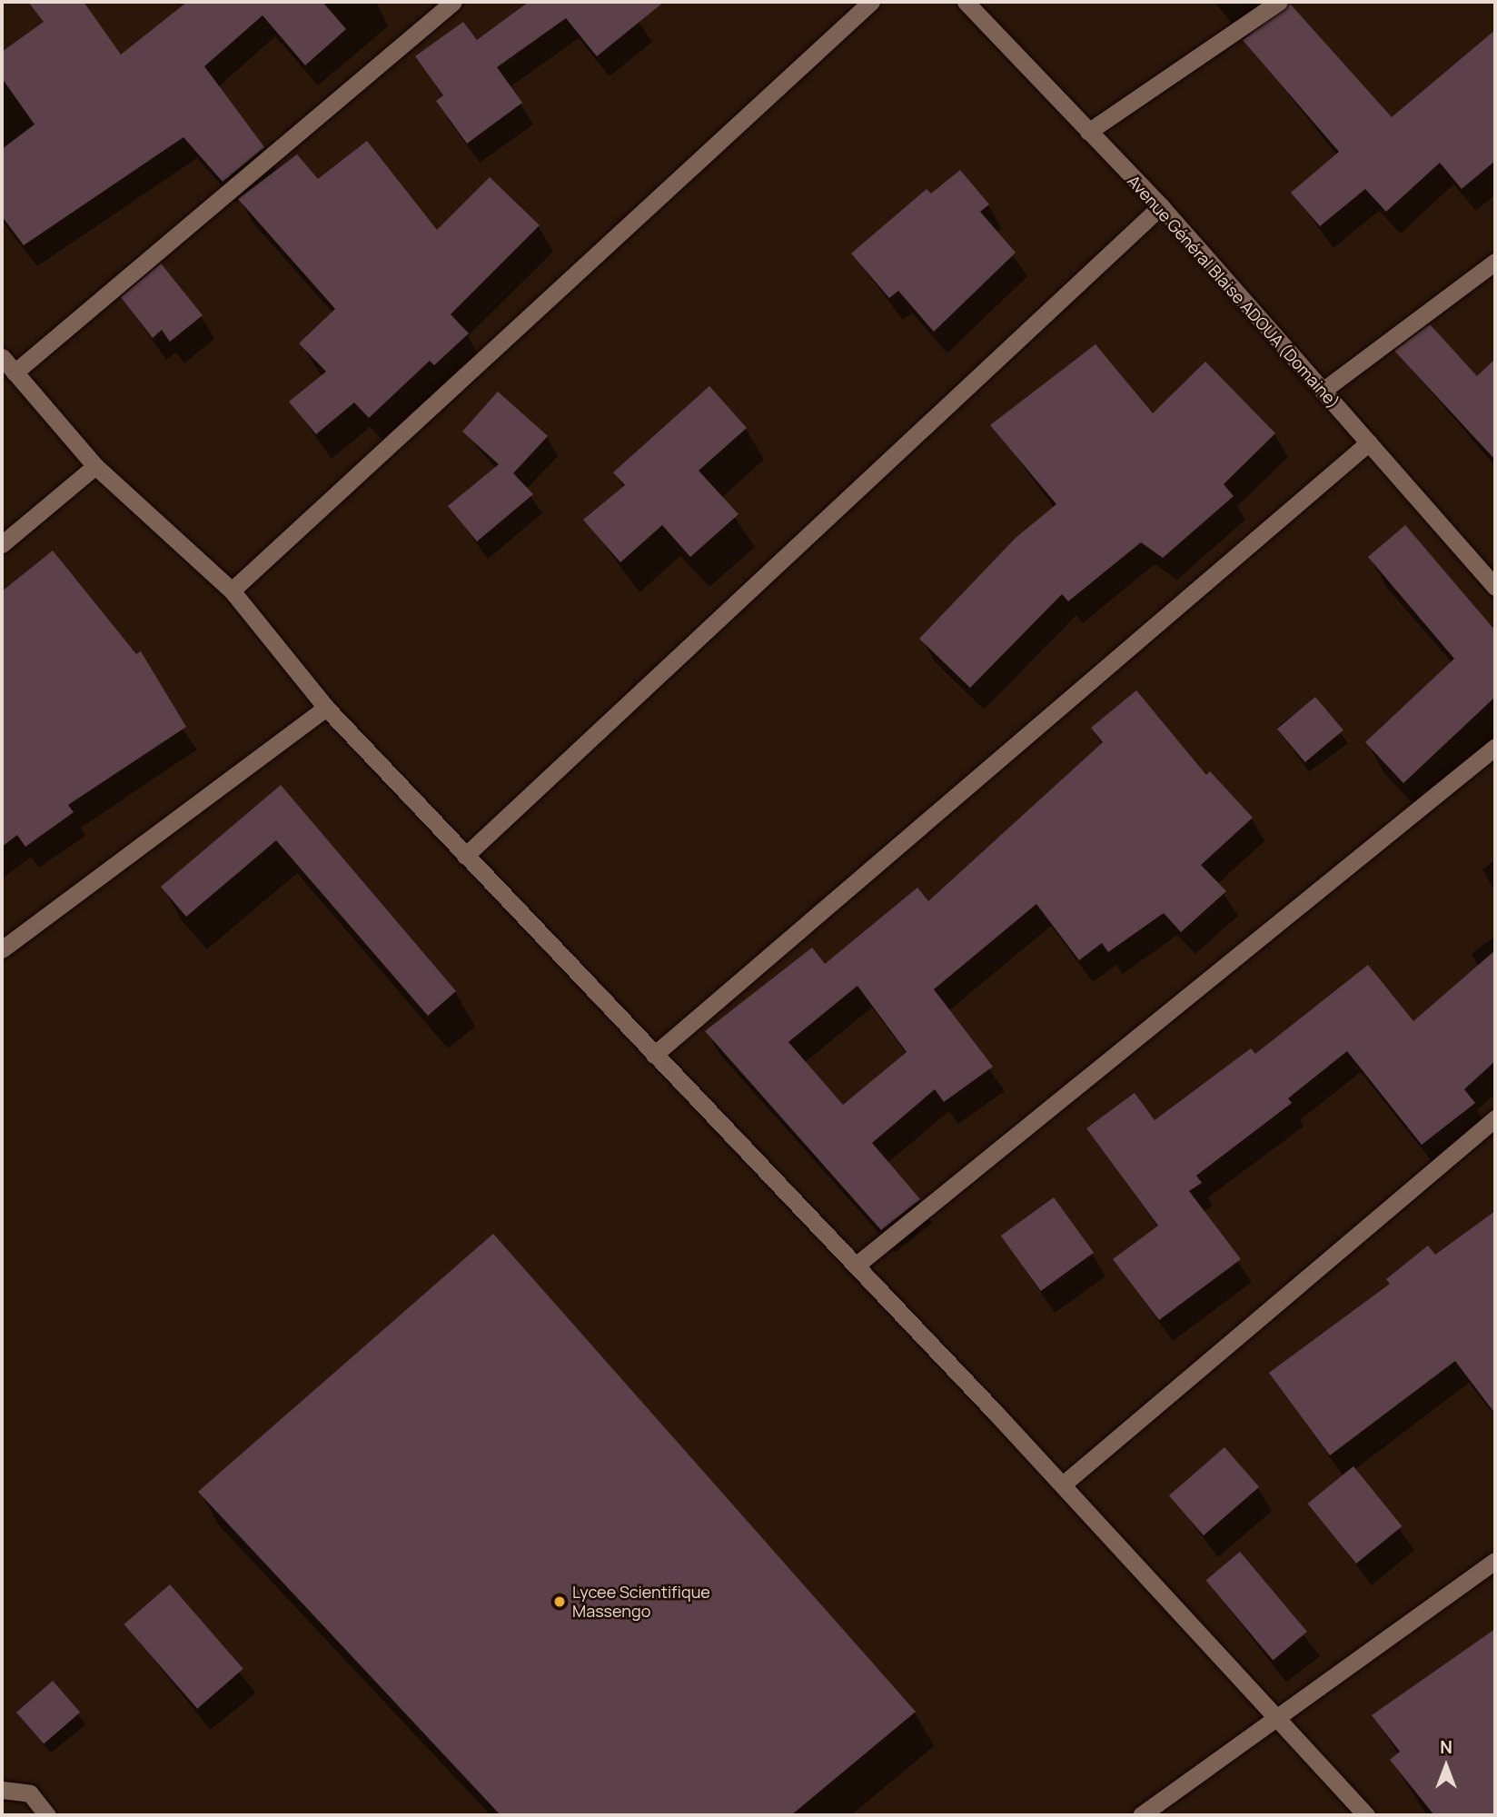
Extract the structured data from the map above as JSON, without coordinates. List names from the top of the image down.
{
  "streets": {
    "street": ["Avenue Général Blaise ADOUA (Domaine)"]
  },
  "places": ["Lycee Scientifique Massengo"],
  "north": "top"
}
